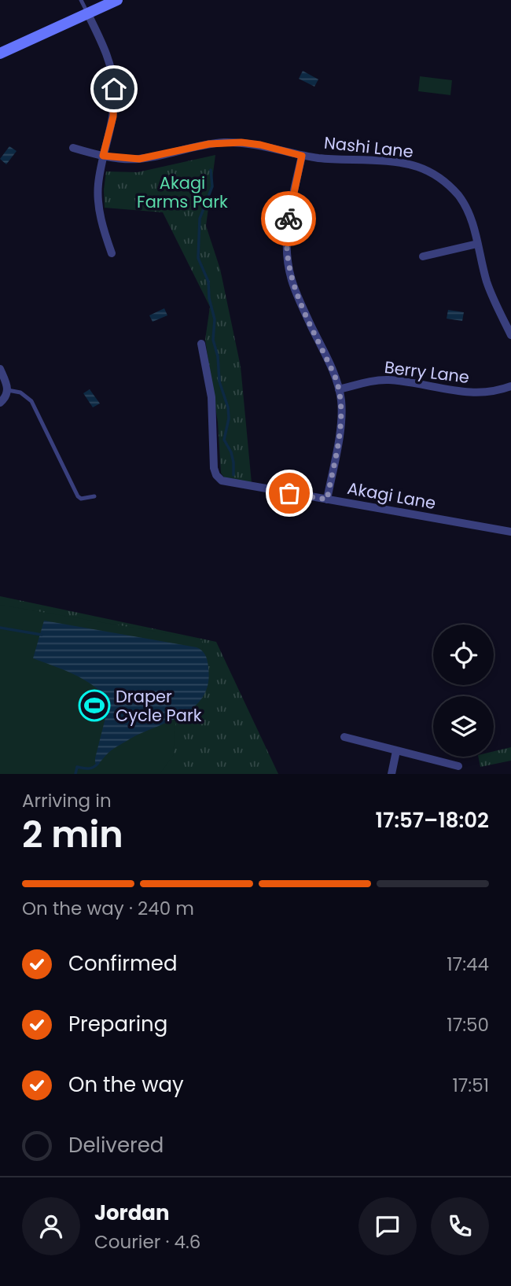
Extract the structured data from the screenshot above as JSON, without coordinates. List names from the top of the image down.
{
  "streets": {
    "street": ["Nashi Lane", "Berry Lane", "Akagi Lane"]
  },
  "crossings": [
    ["Nashi Lane", "Akagi Lane"],
    ["Berry Lane", "Akagi Lane"]
  ],
  "parks": ["Akagi Farms Park"],
  "places": {
    "sports": ["Draper Cycle Park"]
  },
  "page": {
    "heading": ["2 min", "Arriving in", "17:57–18:02"],
    "panel": ["Jordan", "Courier · 4.6"],
    "bar": "On the way · 240 m",
    "list": [
      ["Confirmed", "17:44"],
      ["Preparing", "17:50"],
      ["On the way", "17:51"],
      "Delivered"
    ]
  }
}
